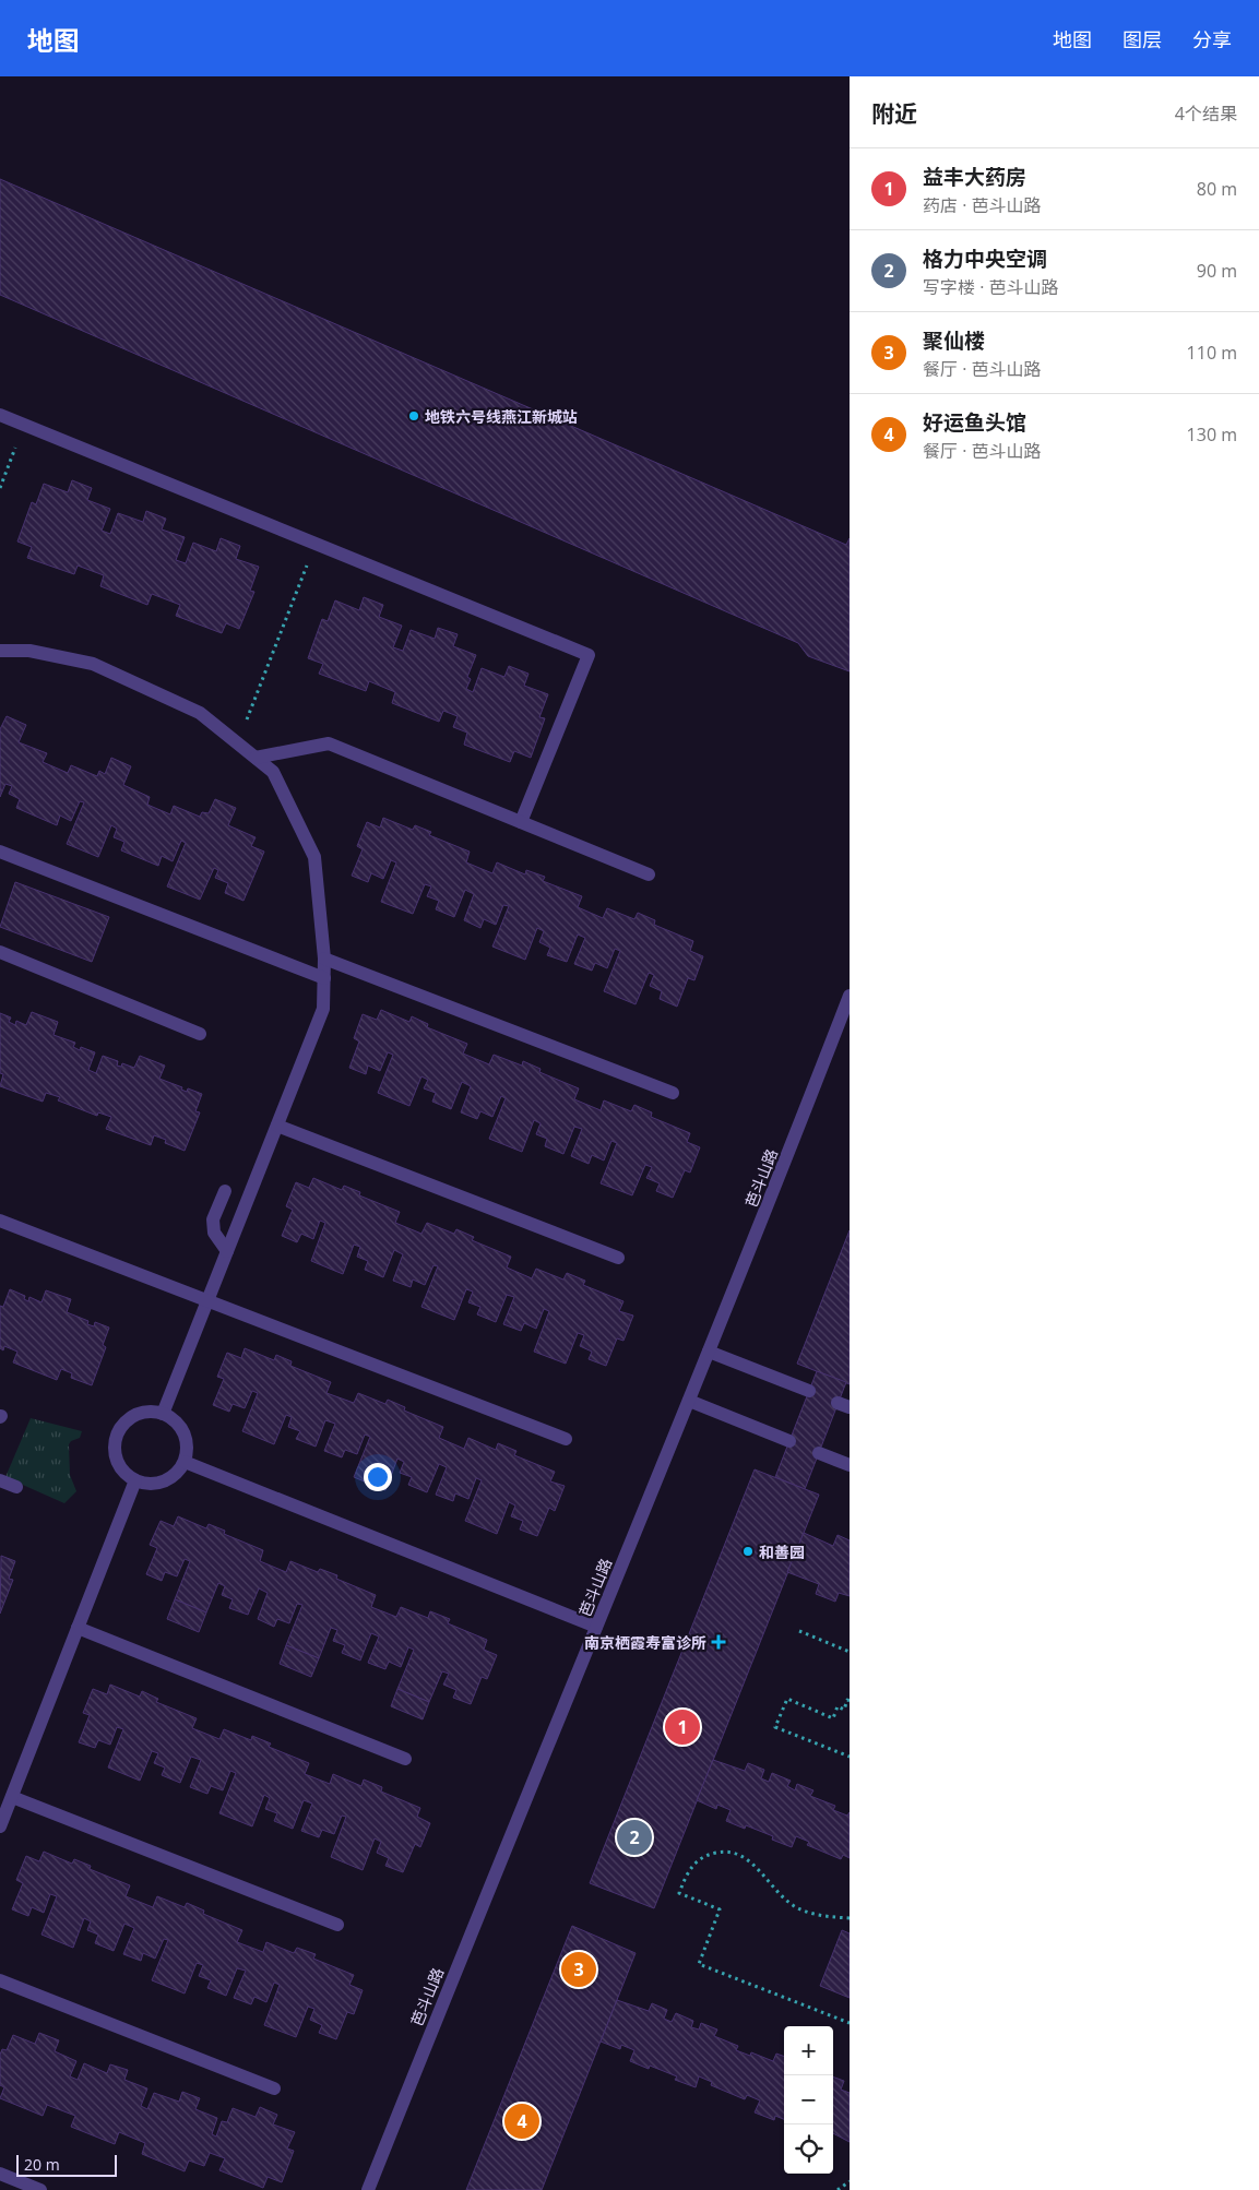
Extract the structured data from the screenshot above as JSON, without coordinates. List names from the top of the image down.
{
  "streets": {
    "street": ["芭斗山路"]
  },
  "places": {
    "other": ["地铁六号线燕江新城站", "和善园"],
    "health": ["南京栖霞寿富诊所"]
  },
  "scale_bar": "20 m",
  "page": {
    "header": "地图",
    "nav": ["地图", "图层", "分享"],
    "heading": ["附近", "4个结果"],
    "list": [
      {
        "mark": "1",
        "name": "益丰大药房",
        "note": "药店 · 芭斗山路",
        "value": "80 m"
      },
      {
        "mark": "2",
        "name": "格力中央空调",
        "note": "写字楼 · 芭斗山路",
        "value": "90 m"
      },
      {
        "mark": "3",
        "name": "聚仙楼",
        "note": "餐厅 · 芭斗山路",
        "value": "110 m"
      },
      {
        "mark": "4",
        "name": "好运鱼头馆",
        "note": "餐厅 · 芭斗山路",
        "value": "130 m"
      }
    ],
    "pins": [
      "1",
      "2",
      "3",
      "4"
    ],
    "map_buttons": ["+", "−"],
    "scale": "20 m"
  }
}
